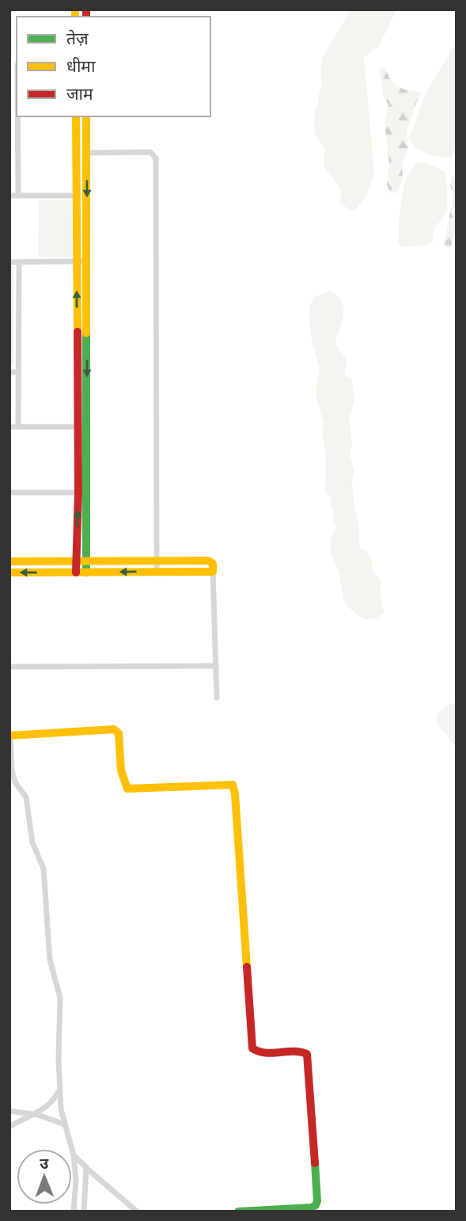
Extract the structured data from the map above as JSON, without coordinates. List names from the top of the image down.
{
  "legend": ["तेज़", "धीमा", "जाम"],
  "north": "top"
}
